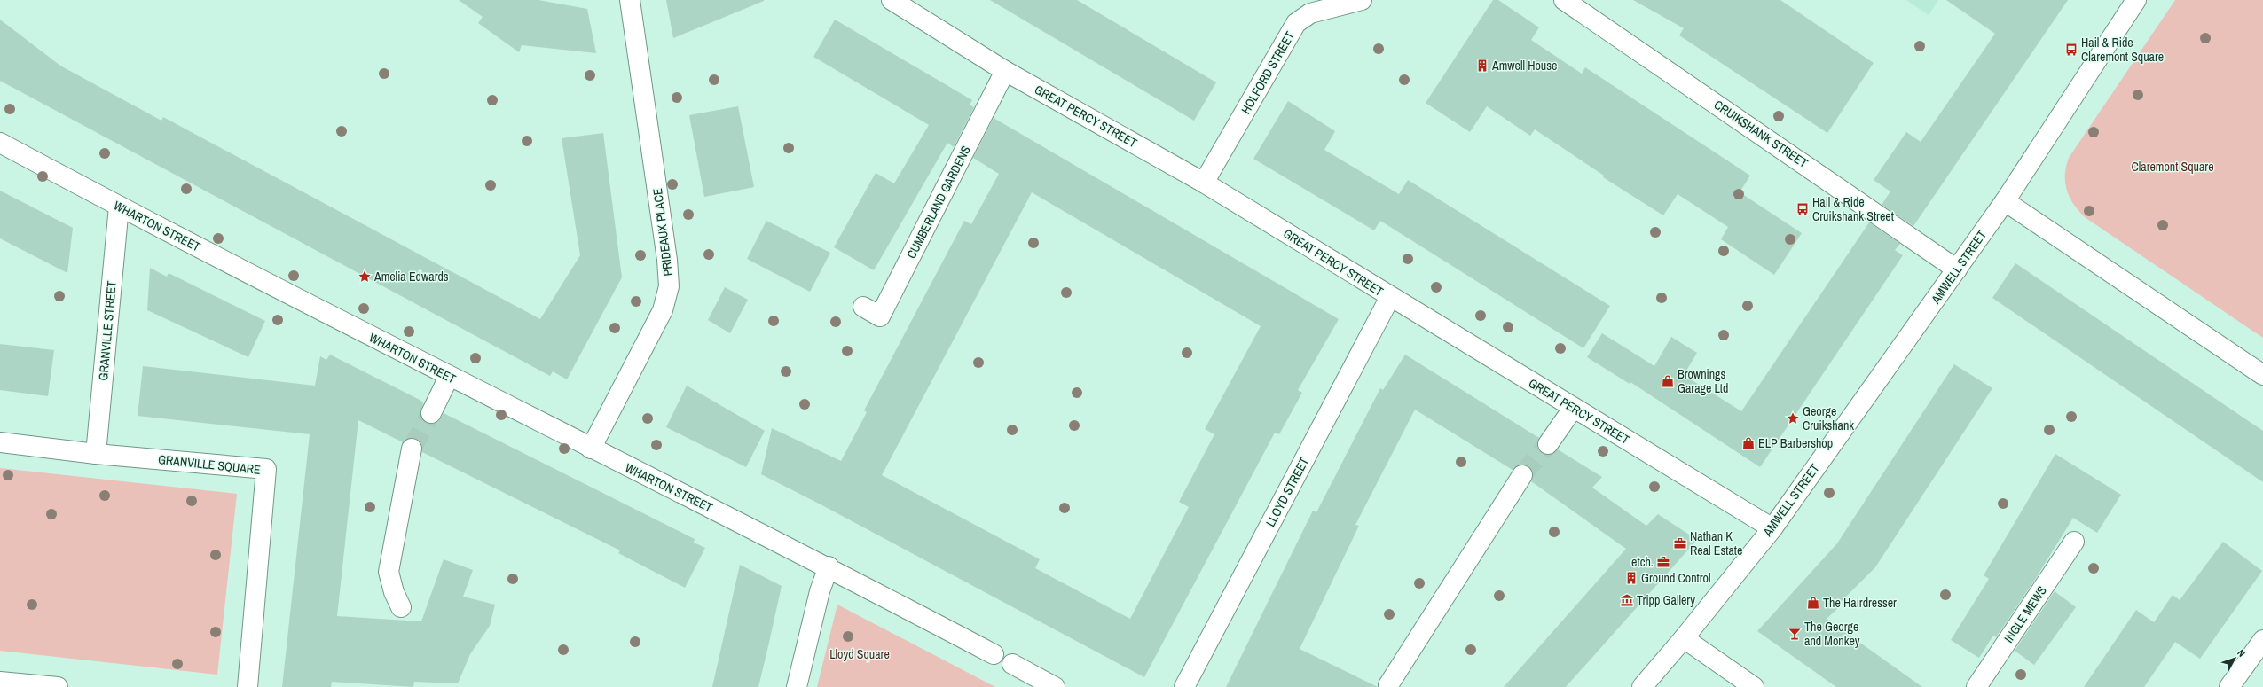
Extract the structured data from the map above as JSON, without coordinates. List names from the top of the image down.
{
  "streets": {
    "street": [
      "HOLFORD STREET",
      "GREAT PERCY STREET",
      "CRUIKSHANK STREET",
      "CUMBERLAND GARDENS",
      "WHARTON STREET",
      "PRIDEAUX PLACE",
      "AMWELL STREET",
      "GRANVILLE STREET",
      "GRANVILLE SQUARE",
      "LLOYD STREET",
      "INGLE MEWS"
    ]
  },
  "crossings": [
    ["HOLFORD STREET", "GREAT PERCY STREET"],
    ["GREAT PERCY STREET", "CUMBERLAND GARDENS"],
    ["GREAT PERCY STREET", "AMWELL STREET"],
    ["GREAT PERCY STREET", "LLOYD STREET"],
    ["CRUIKSHANK STREET", "AMWELL STREET"],
    ["WHARTON STREET", "PRIDEAUX PLACE"],
    ["WHARTON STREET", "GRANVILLE STREET"],
    ["GRANVILLE STREET", "GRANVILLE SQUARE"]
  ],
  "parks": ["Claremont Square", "Lloyd Square"],
  "places": {
    "bus stop": ["Hail & Ride Claremont Square", "Hail & Ride Cruikshank Street"],
    "building": ["Amwell House", "Ground Control"],
    "place": ["Amelia Edwards", "George Cruikshank"],
    "shop": ["Brownings Garage Ltd", "ELP Barbershop", "The Hairdresser"],
    "office": ["Nathan K Real Estate", "etch."],
    "museum": ["Tripp Gallery"],
    "bar": ["The George and Monkey"]
  },
  "north": "top right"
}
